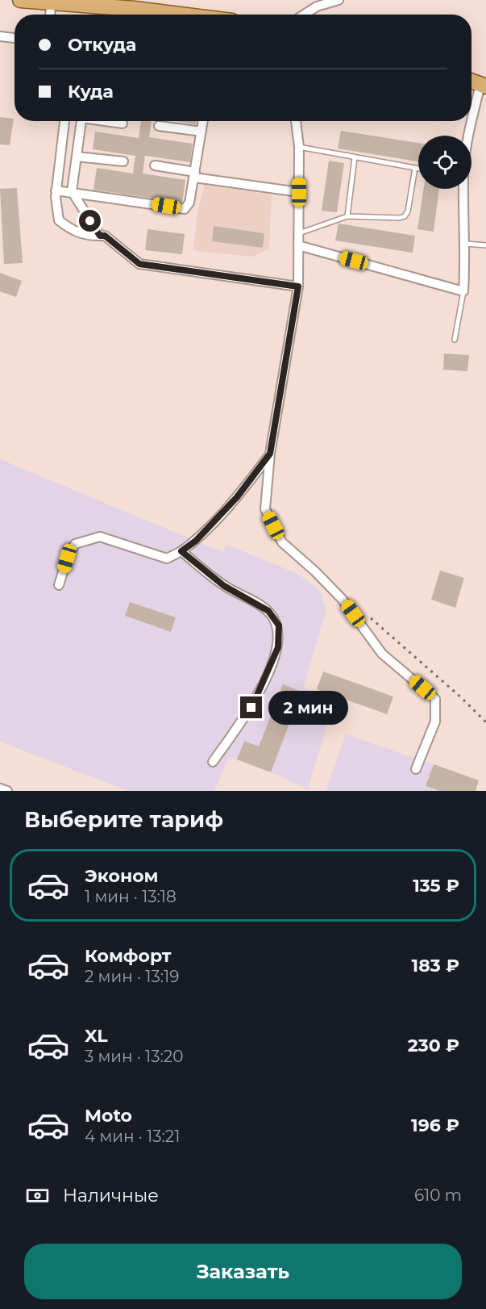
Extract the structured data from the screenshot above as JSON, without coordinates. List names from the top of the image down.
{
  "page": {
    "banner": ["Откуда", "Куда"],
    "bubble": "2 мин",
    "heading": "Выберите тариф",
    "list": [
      {
        "name": "Эконом",
        "note": "1 мин · 13:18",
        "value": "135 ₽"
      },
      {
        "name": "Комфорт",
        "note": "2 мин · 13:19",
        "value": "183 ₽"
      },
      {
        "name": "XL",
        "note": "3 мин · 13:20",
        "value": "230 ₽"
      },
      {
        "name": "Moto",
        "note": "4 мин · 13:21",
        "value": "196 ₽"
      }
    ],
    "pay": ["Наличные", "610 m"],
    "buttons": "Заказать"
  }
}
